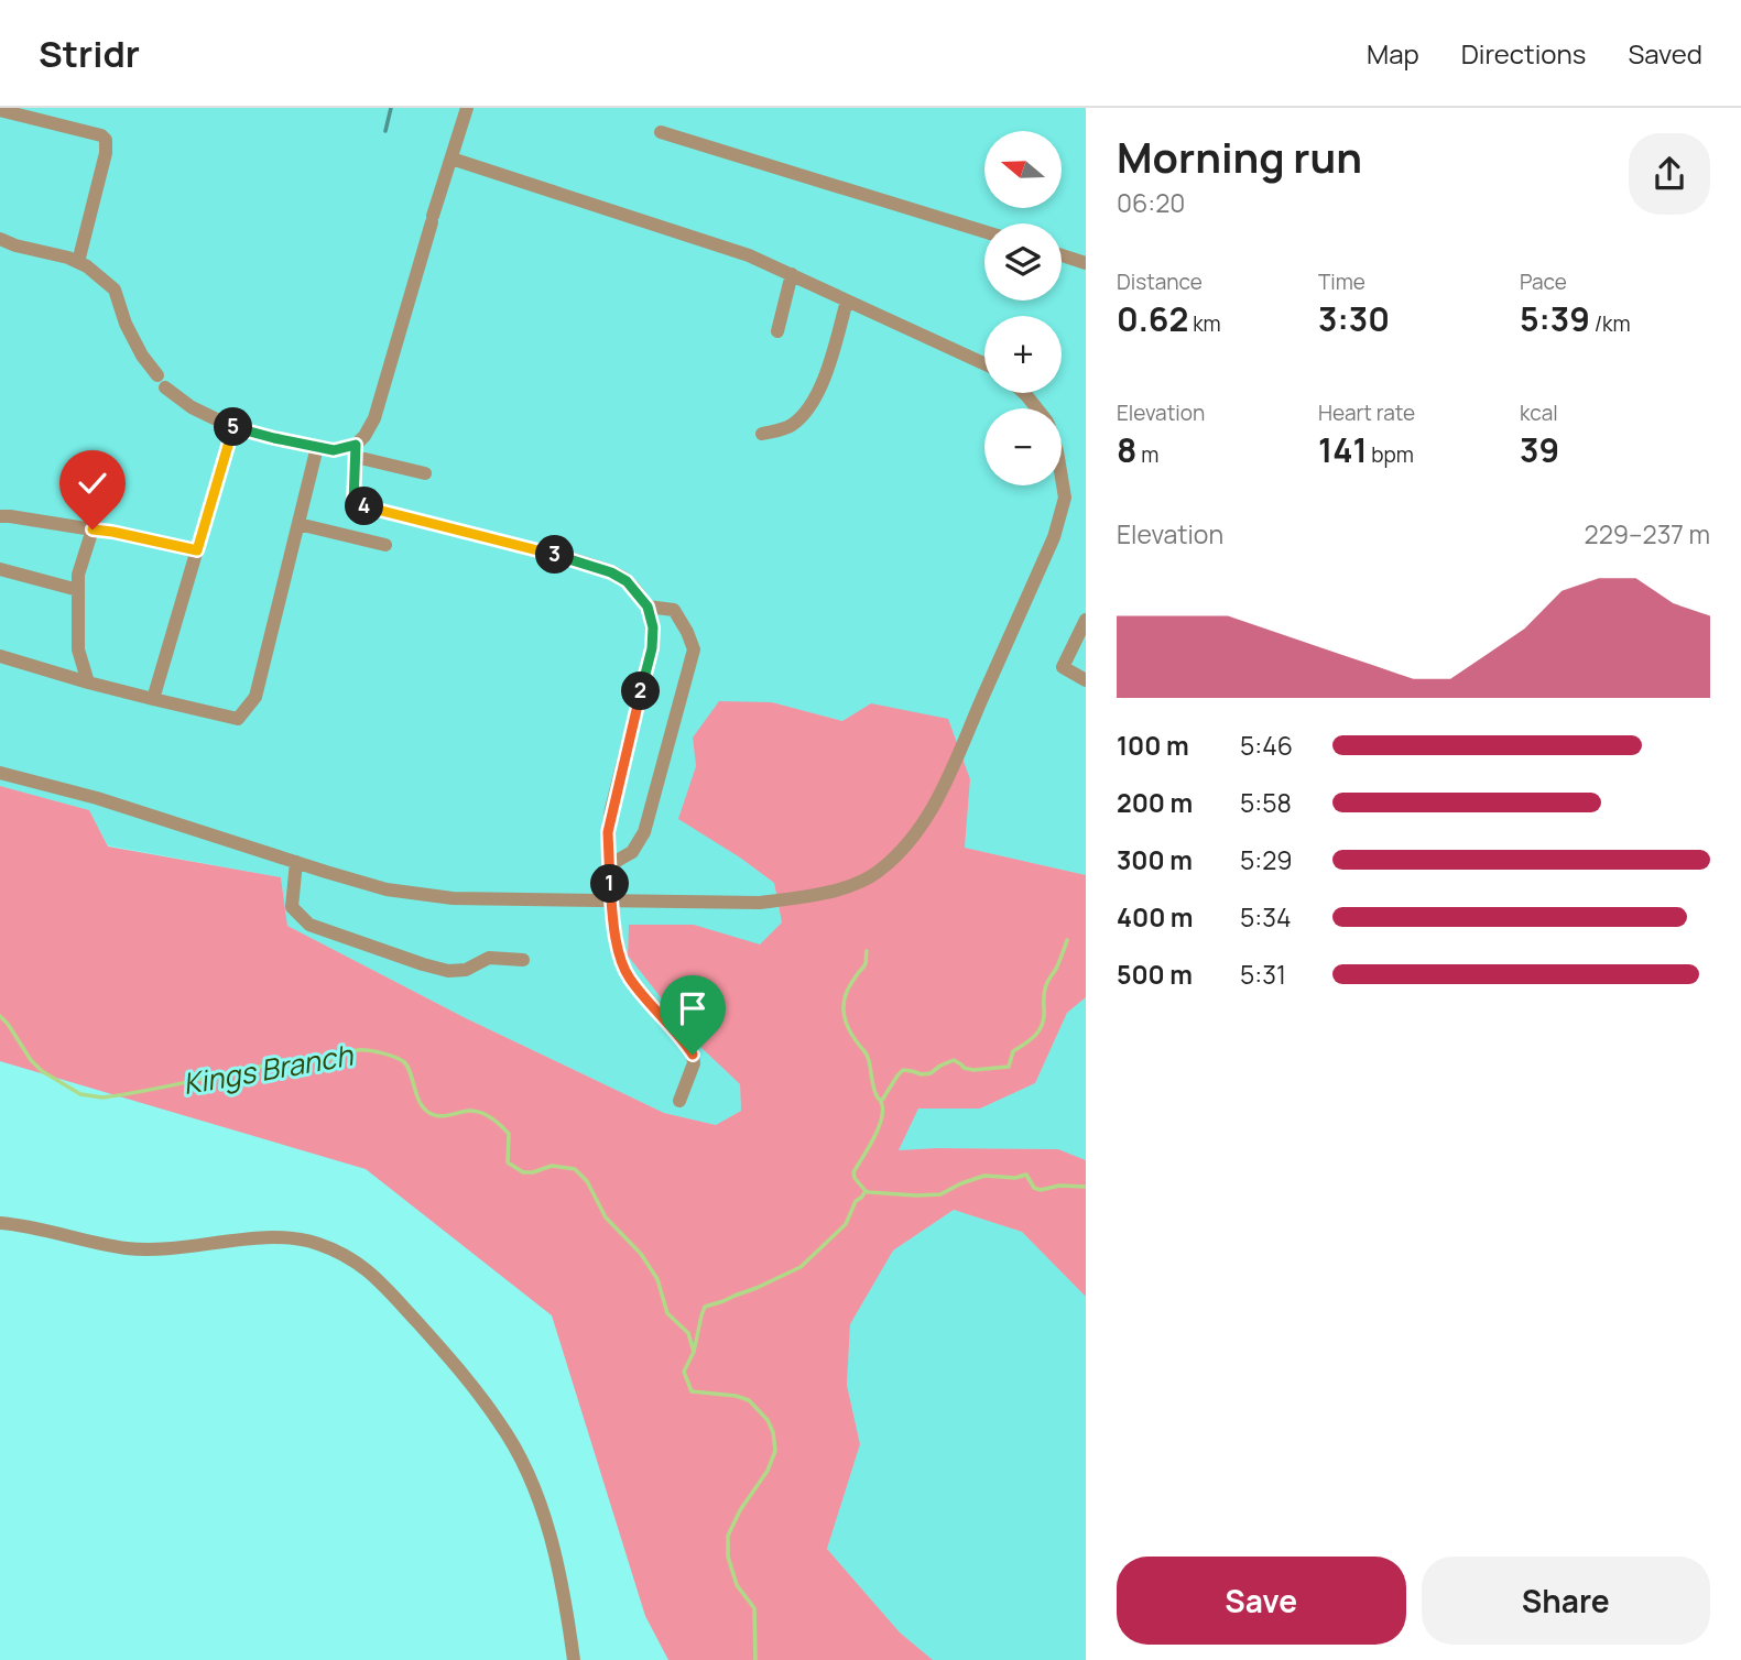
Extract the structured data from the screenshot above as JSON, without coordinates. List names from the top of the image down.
{
  "water": ["Kings Branch"],
  "north": "left",
  "page": {
    "header": "Stridr",
    "nav": ["Map", "Directions", "Saved"],
    "heading": ["Morning run", "06:20"],
    "map_buttons": ["+", "−"],
    "stats": [
      ["Distance", "0.62 km"],
      ["Time", "3:30"],
      ["Pace", "5:39 /km"],
      ["Elevation", "8 m"],
      ["Heart rate", "141 bpm"],
      ["kcal", "39"]
    ],
    "pins": [
      "5",
      "4",
      "3",
      "2",
      "1"
    ],
    "chart": ["Elevation", "229–237 m"],
    "list": [
      {
        "name": "100 m",
        "note": "5:46"
      },
      {
        "name": "200 m",
        "note": "5:58"
      },
      {
        "name": "300 m",
        "note": "5:29"
      },
      {
        "name": "400 m",
        "note": "5:34"
      },
      {
        "name": "500 m",
        "note": "5:31"
      }
    ],
    "buttons": ["Save", "Share"]
  }
}
